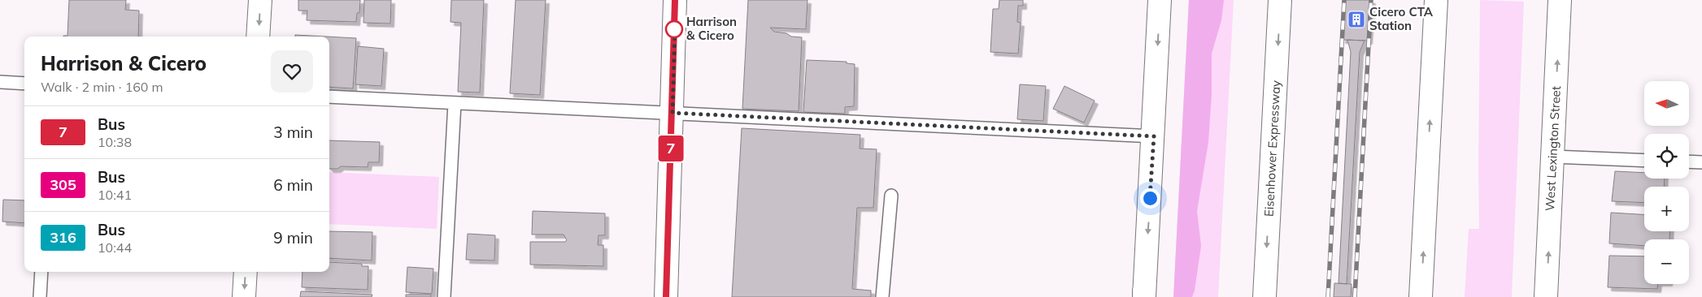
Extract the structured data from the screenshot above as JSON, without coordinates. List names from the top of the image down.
{
  "streets": {
    "main road": ["Eisenhower Expressway", "West Lexington Street"]
  },
  "places": {
    "building": ["Cicero CTA Station"],
    "other": ["Harrison & Cicero"]
  },
  "lines": ["bus line 7"],
  "north": "left",
  "page": {
    "on_map": "7",
    "heading": ["Harrison & Cicero", "Walk · 2 min · 160 m"],
    "map_buttons": ["+", "−"],
    "list": [
      {
        "mark": "7",
        "name": "Bus",
        "note": "10:38",
        "value": "3 min"
      },
      {
        "mark": "305",
        "name": "Bus",
        "note": "10:41",
        "value": "6 min"
      },
      {
        "mark": "316",
        "name": "Bus",
        "note": "10:44",
        "value": "9 min"
      }
    ]
  }
}
